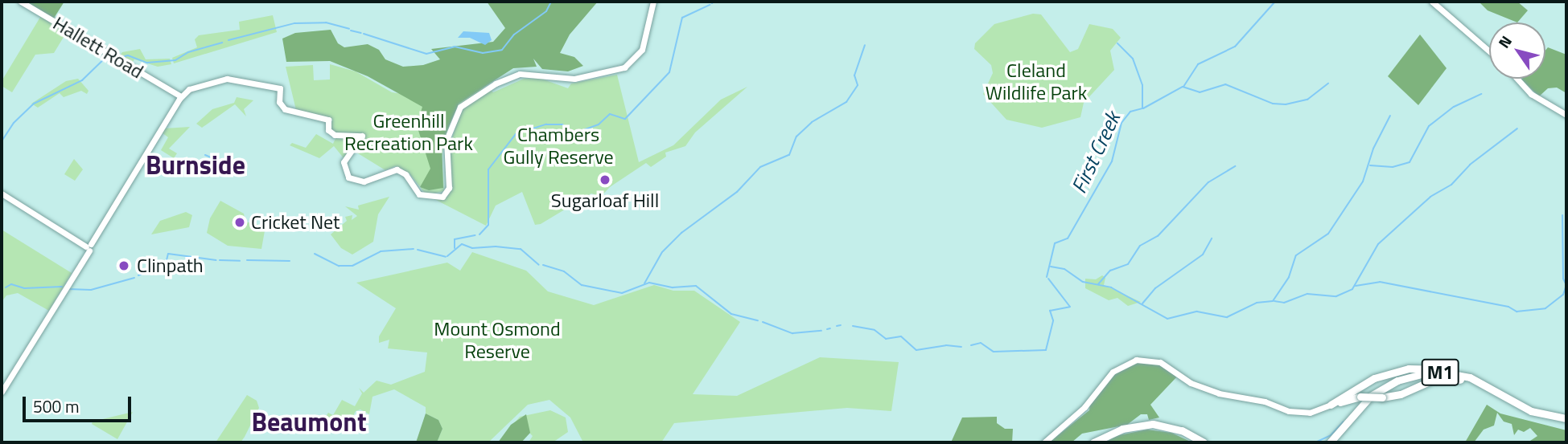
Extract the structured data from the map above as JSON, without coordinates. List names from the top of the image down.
{
  "streets": {
    "highway": ["M1"],
    "main road": ["Hallett Road"]
  },
  "districts": ["Burnside", "Beaumont"],
  "water": ["First Creek"],
  "parks": [
    "Cleland Wildlife Park",
    "Greenhill Recreation Park",
    "Chambers Gully Reserve",
    "Mount Osmond Reserve"
  ],
  "places": ["Sugarloaf Hill", "Cricket Net", "Clinpath"],
  "scale_bar": "500 m",
  "north": "top left"
}
